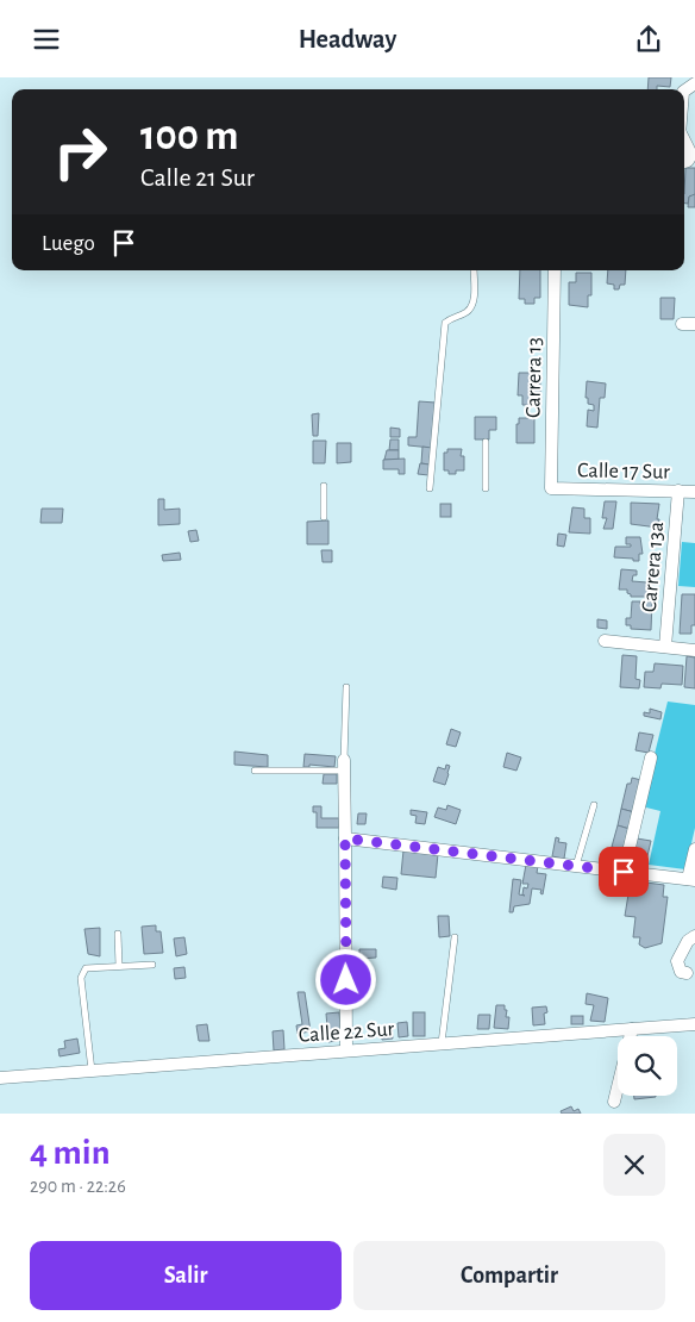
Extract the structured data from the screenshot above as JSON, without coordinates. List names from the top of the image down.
{
  "streets": {
    "street": [
      "Carrera 13",
      "Calle 17 Sur",
      "Carrera 13a",
      "Calle 22 Sur"
    ]
  },
  "crossings": [
    ["Carrera 13", "Calle 17 Sur"],
    ["Calle 17 Sur", "Carrera 13a"]
  ],
  "page": {
    "header": "Headway",
    "turn": ["100 m", "Calle 21 Sur"],
    "then": "Luego",
    "heading": ["4 min", "290 m · 22:26"],
    "buttons": ["Salir", "Compartir"]
  }
}
